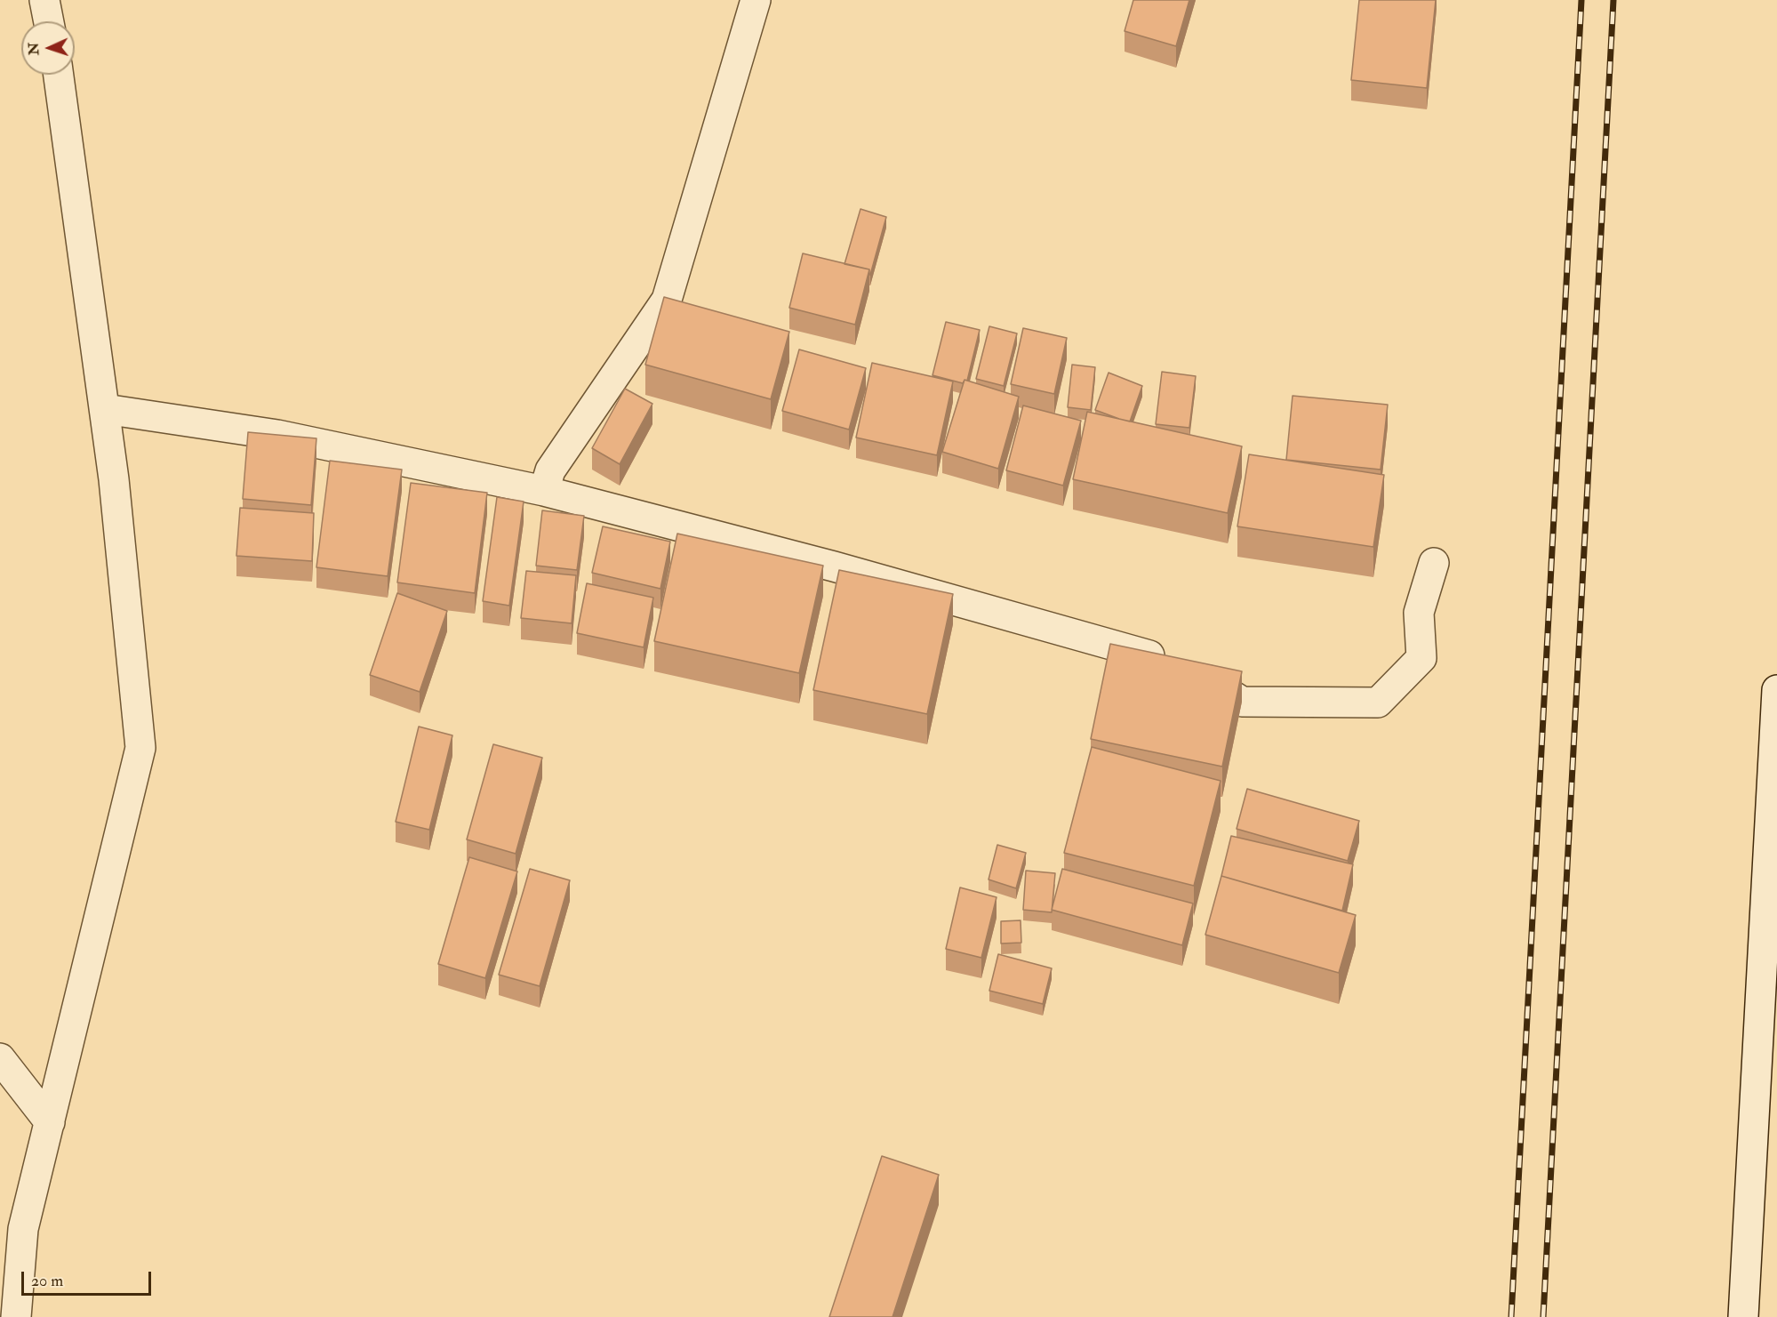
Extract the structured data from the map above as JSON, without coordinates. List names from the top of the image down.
{
  "scale_bar": "20 m",
  "north": "left"
}
